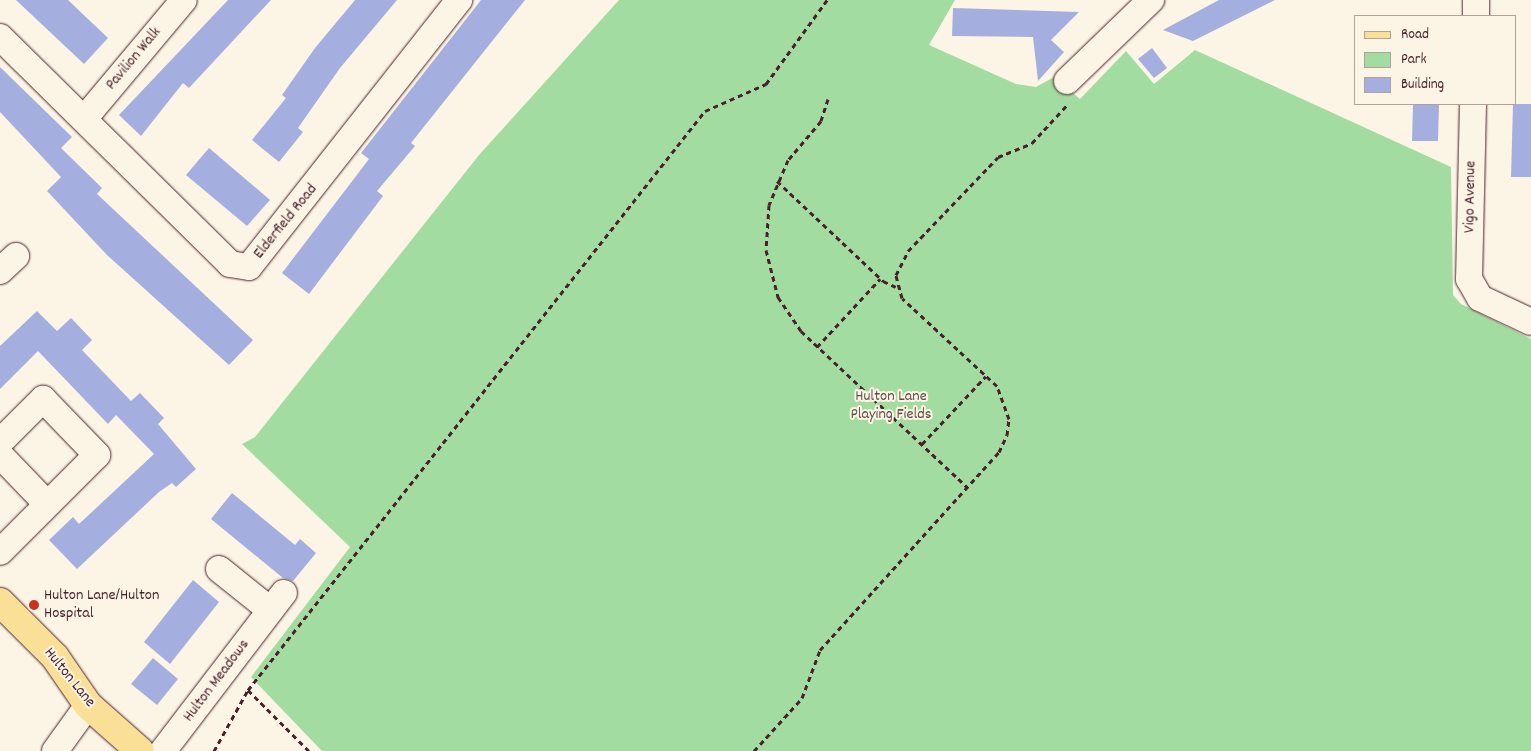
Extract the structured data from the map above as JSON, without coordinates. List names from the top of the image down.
{
  "streets": {
    "main road": ["Hulton Lane"],
    "street": [
      "Pavilion Walk",
      "Vigo Avenue",
      "Elderfield Road",
      "Hulton Meadows"
    ]
  },
  "crossings": [
    ["Pavilion Walk", "Elderfield Road"]
  ],
  "parks": ["Hulton Lane Playing Fields"],
  "places": ["Hulton Lane/Hulton Hospital"],
  "legend": ["Road", "Park", "Building"]
}
